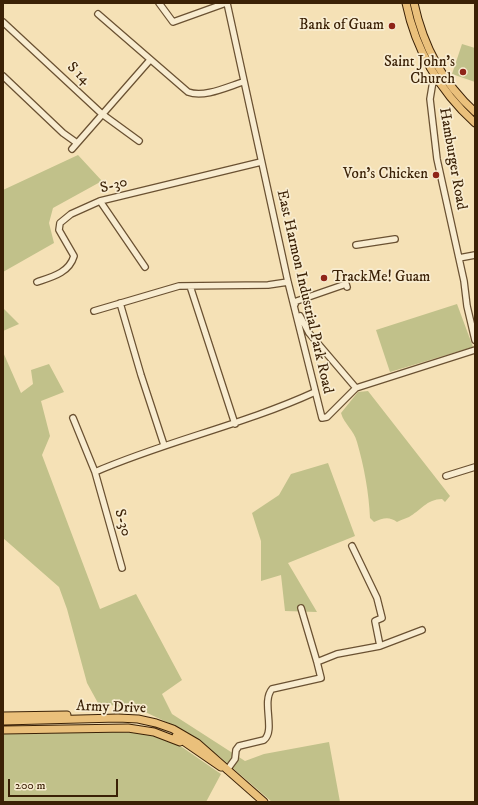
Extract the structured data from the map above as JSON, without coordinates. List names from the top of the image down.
{
  "streets": {
    "main road": ["Army Drive"],
    "street": [
      "S 14",
      "Hamburger Road",
      "S-30",
      "East Harmon Industrial Park Road"
    ]
  },
  "crossings": [
    ["S-30", "East Harmon Industrial Park Road"]
  ],
  "places": [
    "Bank of Guam",
    "Saint John's Church",
    "Von's Chicken",
    "TrackMe! Guam"
  ],
  "scale_bar": "200 m"
}
